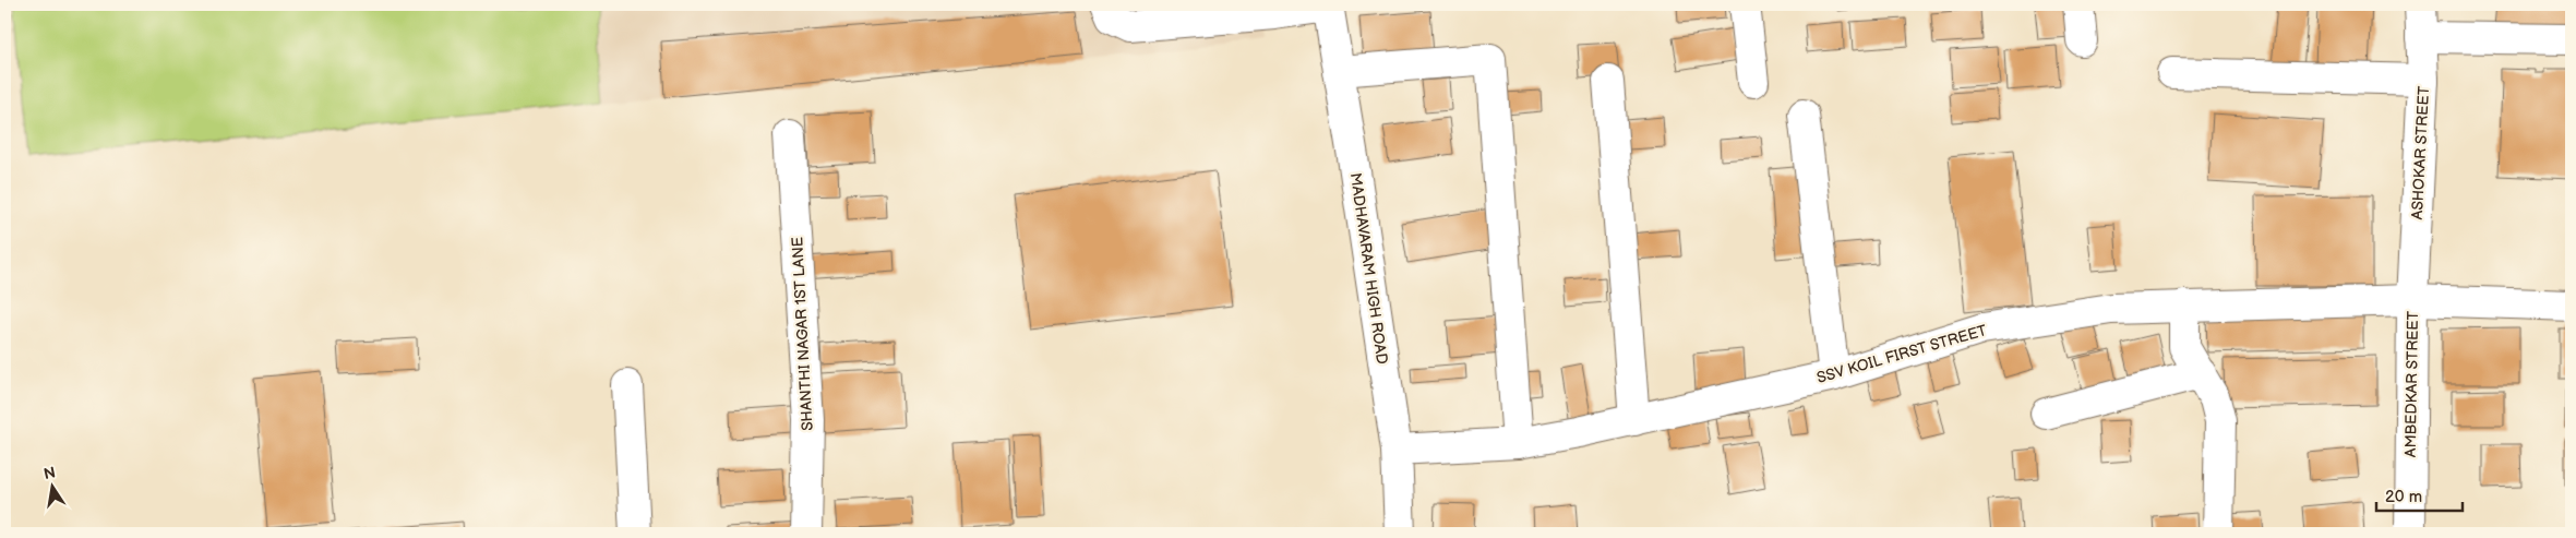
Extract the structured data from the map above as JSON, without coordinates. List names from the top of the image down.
{
  "streets": {
    "street": [
      "ASHOKAR STREET",
      "MADHAVARAM HIGH ROAD",
      "SHANTHI NAGAR 1ST LANE",
      "SSV KOIL FIRST STREET",
      "AMBEDKAR STREET"
    ]
  },
  "crossings": [
    ["ASHOKAR STREET", "SSV KOIL FIRST STREET"],
    ["ASHOKAR STREET", "AMBEDKAR STREET"],
    ["MADHAVARAM HIGH ROAD", "SSV KOIL FIRST STREET"],
    ["SSV KOIL FIRST STREET", "AMBEDKAR STREET"]
  ],
  "scale_bar": "20 m",
  "north": "top"
}
